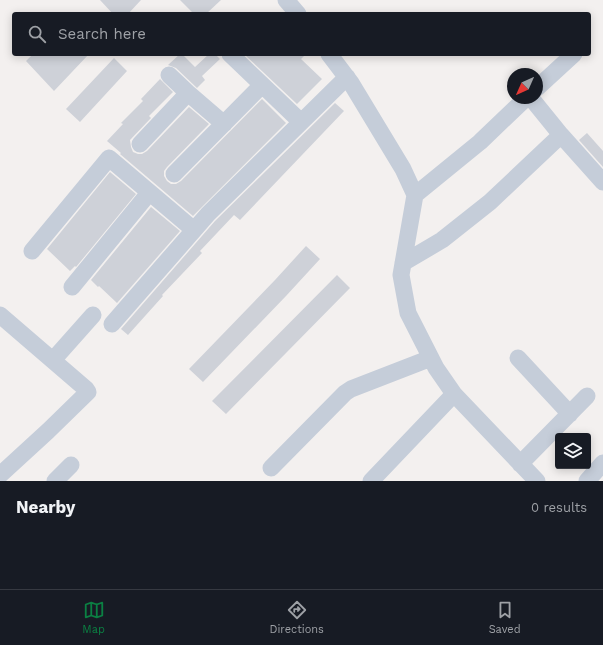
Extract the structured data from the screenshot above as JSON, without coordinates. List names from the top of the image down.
{
  "north": "bottom left",
  "page": {
    "search": "Search here",
    "heading": ["Nearby", "0 results"],
    "nav": ["Map", "Directions", "Saved"]
  }
}
